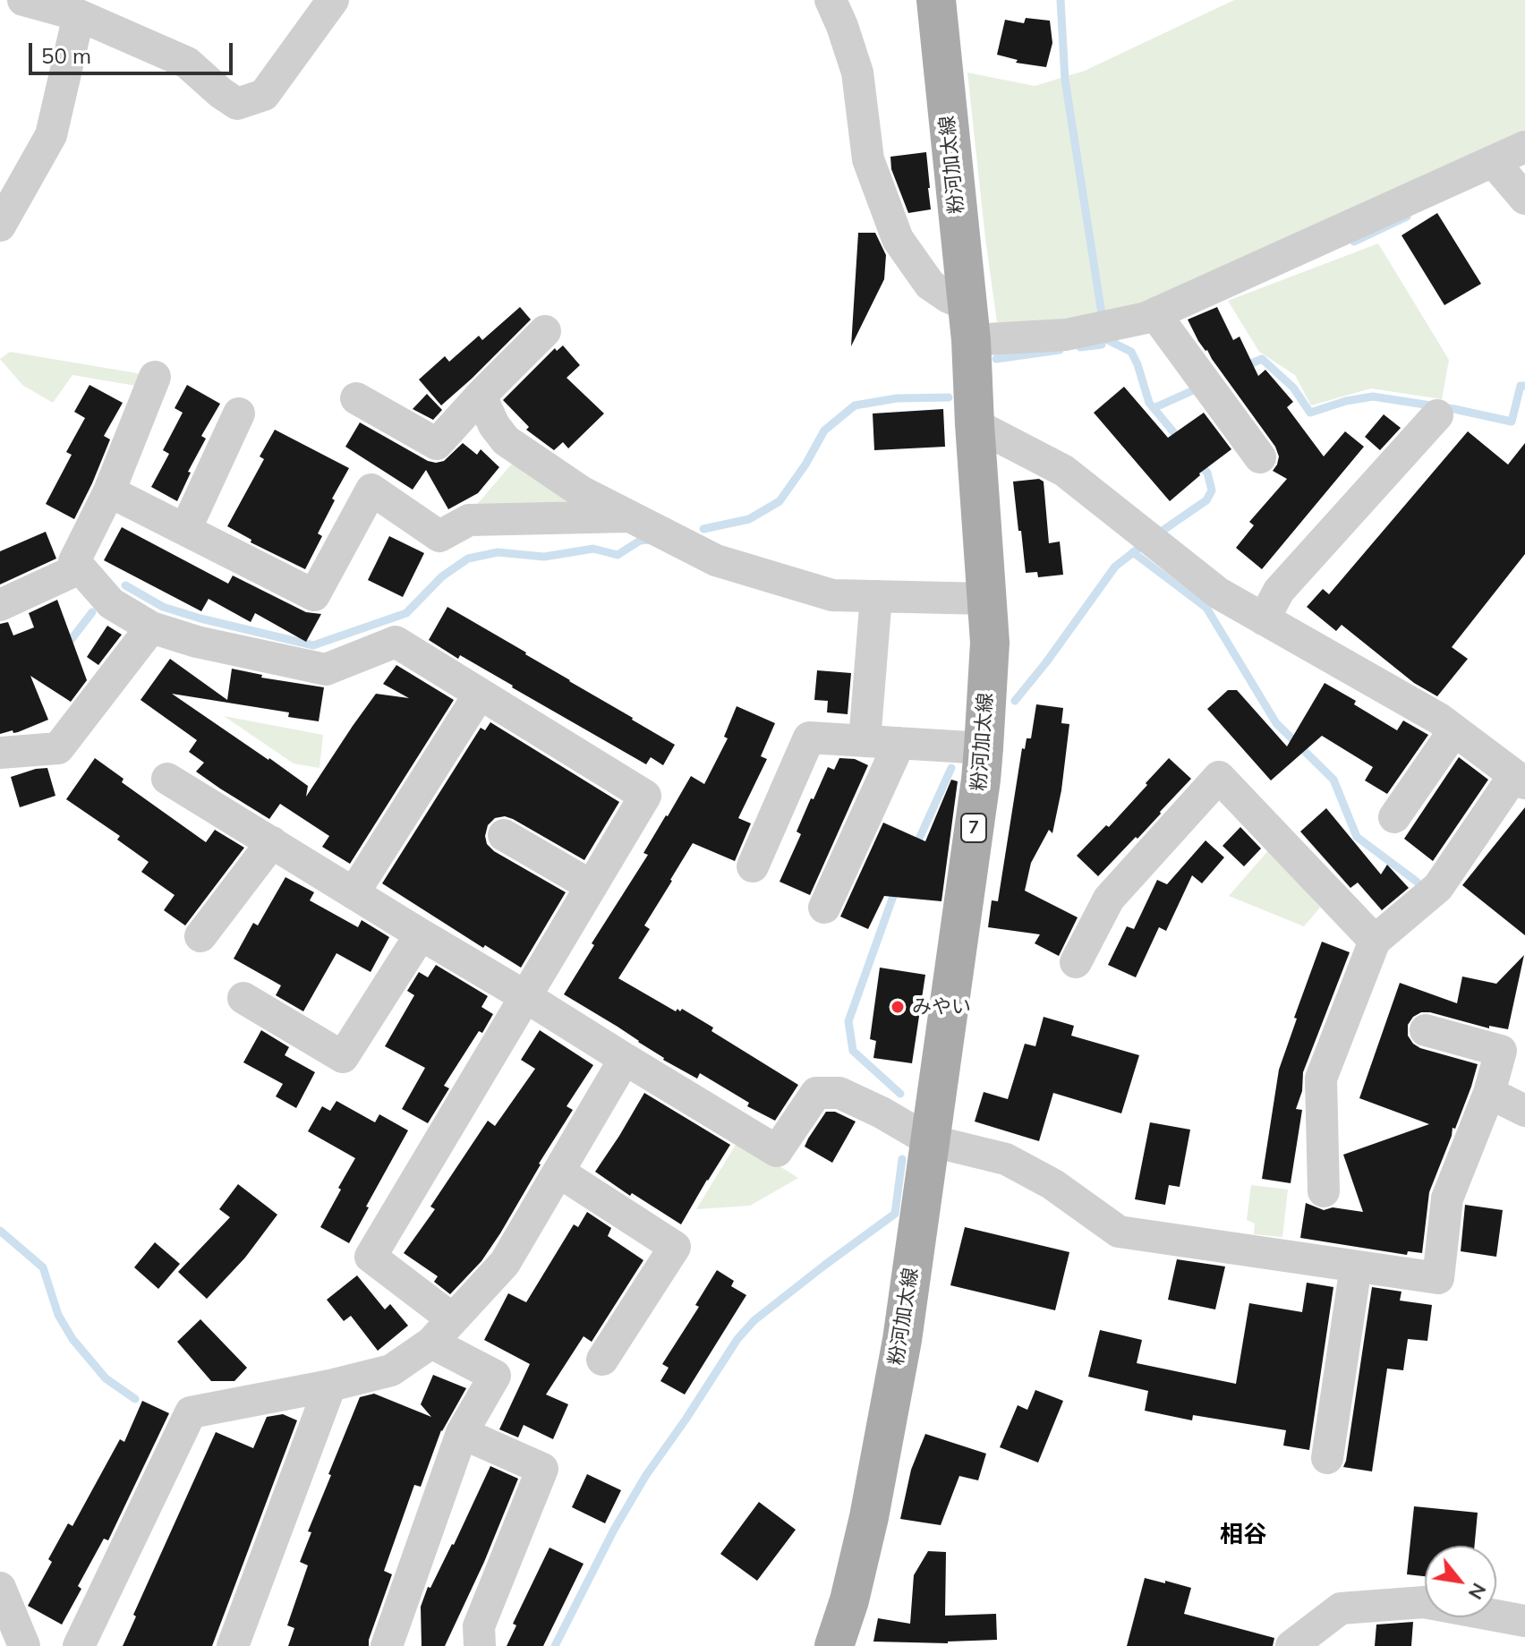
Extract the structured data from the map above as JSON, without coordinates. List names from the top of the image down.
{
  "streets": {
    "main road": ["粉河加太線", "7"]
  },
  "districts": ["相谷"],
  "places": ["みやい"],
  "scale_bar": "50 m",
  "north": "bottom right"
}
